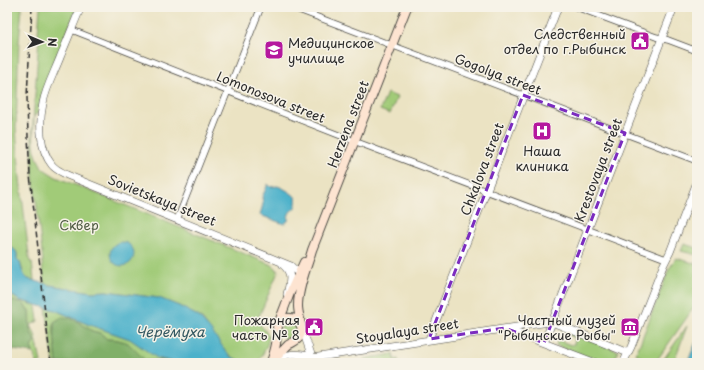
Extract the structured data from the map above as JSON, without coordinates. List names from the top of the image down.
{
  "streets": {
    "main road": ["Herzena street"],
    "street": [
      "Gogolya street",
      "Lomonosova street",
      "Chkalova street",
      "Krestovaya street",
      "Sovietskaya street",
      "Stoyalaya street"
    ]
  },
  "crossings": [
    ["Gogolya street", "Herzena street"],
    ["Gogolya street", "Chkalova street"],
    ["Gogolya street", "Krestovaya street"],
    ["Lomonosova street", "Herzena street"],
    ["Lomonosova street", "Chkalova street"],
    ["Lomonosova street", "Krestovaya street"],
    ["Lomonosova street", "Sovietskaya street"],
    ["Herzena street", "Sovietskaya street"],
    ["Herzena street", "Stoyalaya street"],
    ["Chkalova street", "Stoyalaya street"],
    ["Krestovaya street", "Stoyalaya street"]
  ],
  "water": ["Черёмуха"],
  "parks": ["Сквер"],
  "places": {
    "public building": ["Следственный отдел по г.Рыбинск", "Пожарная часть № 8"],
    "school or university": ["Медицинское училище"],
    "hospital": ["Наша клиника"],
    "museum": ["Частный музей \"Рыбинские Рыбы\""]
  },
  "north": "right"
}
